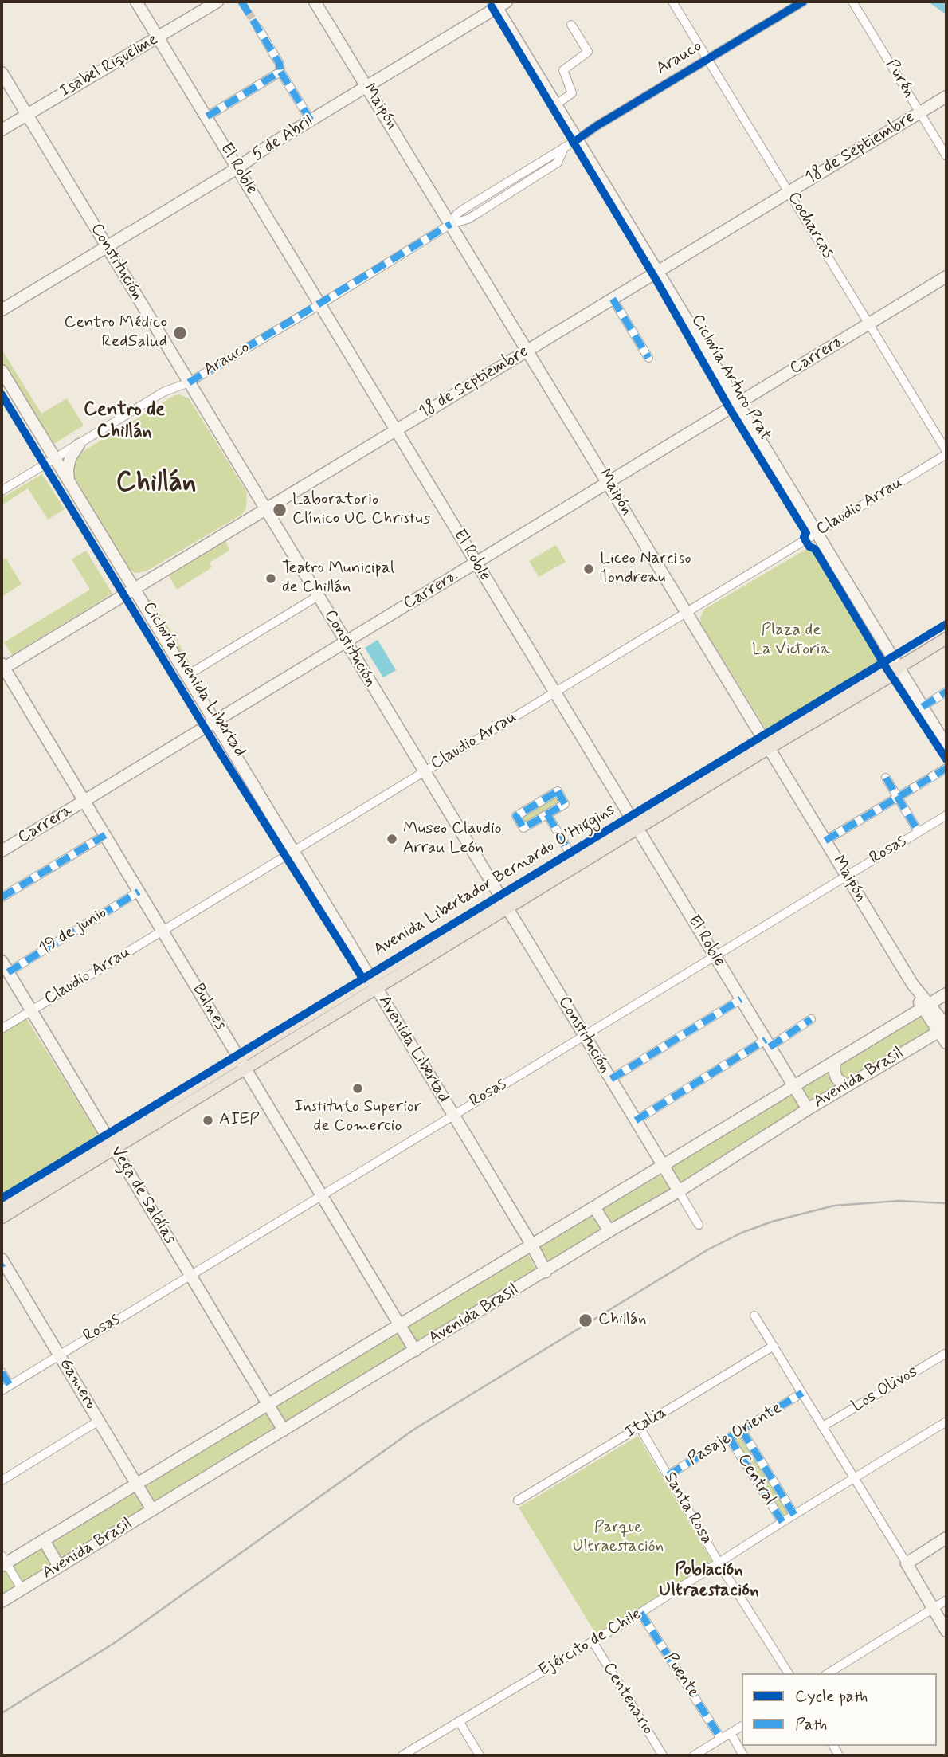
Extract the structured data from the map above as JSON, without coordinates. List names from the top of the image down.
{
  "streets": {
    "main road": ["Avenida Libertador Bernardo O'Higgins"],
    "street": [
      "Arauco",
      "Isabel Riquelme",
      "Purén",
      "Maipón",
      "5 de Abril",
      "18 de Septiembre",
      "El Roble",
      "Cocharcas",
      "Constitución",
      "Carrera",
      "Claudio Arrau",
      "Rosas",
      "19 de junio",
      "Bulnes",
      "Avenida Libertad",
      "Avenida Brasil",
      "Vega de Saldías",
      "Gamero",
      "Los Olivos",
      "Italia",
      "Pasaje Oriente",
      "Central",
      "Santa Rosa",
      "Ejército de Chile",
      "Puente",
      "Centenario"
    ],
    "cycle path": ["Ciclovía Arturo Prat", "Ciclovía Avenida Libertad"]
  },
  "crossings": [
    ["Arauco", "Maipón"],
    ["Arauco", "18 de Septiembre"],
    ["Arauco", "El Roble"],
    ["Arauco", "Cocharcas"],
    ["Arauco", "Constitución"],
    ["Arauco", "Avenida Libertad"],
    ["Isabel Riquelme", "El Roble"],
    ["Isabel Riquelme", "Constitución"],
    ["Purén", "18 de Septiembre"],
    ["Maipón", "5 de Abril"],
    ["Maipón", "18 de Septiembre"],
    ["Maipón", "Carrera"],
    ["Maipón", "Claudio Arrau"],
    ["Maipón", "Rosas"],
    ["Maipón", "Avenida Libertador Bernardo O'Higgins"],
    ["Maipón", "Avenida Brasil"],
    ["5 de Abril", "El Roble"],
    ["5 de Abril", "Constitución"],
    ["18 de Septiembre", "El Roble"],
    ["18 de Septiembre", "Cocharcas"],
    ["18 de Septiembre", "Constitución"],
    ["18 de Septiembre", "Bulnes"],
    ["18 de Septiembre", "Avenida Libertad"],
    ["El Roble", "Carrera"],
    ["El Roble", "Claudio Arrau"],
    ["El Roble", "Rosas"],
    ["El Roble", "Avenida Libertador Bernardo O'Higgins"],
    ["El Roble", "Avenida Brasil"],
    ["Cocharcas", "Carrera"],
    ["Cocharcas", "Claudio Arrau"],
    ["Constitución", "Carrera"],
    ["Constitución", "Claudio Arrau"],
    ["Constitución", "Rosas"],
    ["Constitución", "Avenida Libertador Bernardo O'Higgins"],
    ["Constitución", "Avenida Libertad"],
    ["Constitución", "Avenida Brasil"],
    ["Carrera", "Bulnes"],
    ["Carrera", "Avenida Libertad"],
    ["Claudio Arrau", "Bulnes"],
    ["Claudio Arrau", "Avenida Libertad"],
    ["Claudio Arrau", "Vega de Saldías"],
    ["Rosas", "Bulnes"],
    ["Rosas", "Avenida Libertad"],
    ["Rosas", "Vega de Saldías"],
    ["Rosas", "Gamero"],
    ["Avenida Libertador Bernardo O'Higgins", "Bulnes"],
    ["Avenida Libertador Bernardo O'Higgins", "Avenida Libertad"],
    ["Avenida Libertador Bernardo O'Higgins", "Vega de Saldías"],
    ["19 de junio", "Bulnes"],
    ["19 de junio", "Vega de Saldías"],
    ["Bulnes", "Avenida Brasil"],
    ["Avenida Libertad", "Avenida Brasil"],
    ["Avenida Brasil", "Vega de Saldías"],
    ["Avenida Brasil", "Gamero"],
    ["Italia", "Santa Rosa"],
    ["Pasaje Oriente", "Central"],
    ["Pasaje Oriente", "Santa Rosa"],
    ["Central", "Ejército de Chile"],
    ["Santa Rosa", "Ejército de Chile"],
    ["Ejército de Chile", "Puente"],
    ["Ejército de Chile", "Centenario"]
  ],
  "districts": ["Centro de Chillán", "Chillán", "Población Ultraestación"],
  "parks": ["Plaza de La Victoria", "Parque Ultraestación"],
  "places": [
    "Centro Médico RedSalud",
    "Laboratorio Clínico UC Christus",
    "Liceo Narciso Tondreau",
    "Teatro Municipal de Chillán",
    "Museo Claudio Arrau León",
    "Instituto Superior de Comercio",
    "AIEP",
    "Chillán"
  ],
  "legend": ["Cycle path", "Path"]
}
